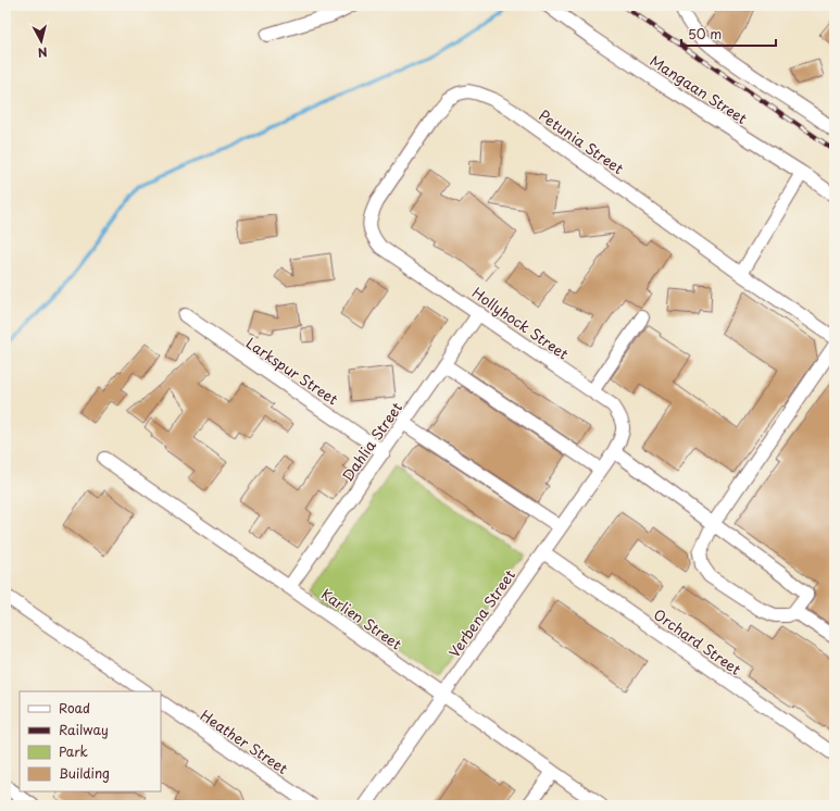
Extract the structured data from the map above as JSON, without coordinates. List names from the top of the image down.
{
  "streets": {
    "street": [
      "Mangaan Street",
      "Petunia Street",
      "Hollyhock Street",
      "Larkspur Street",
      "Dahlia Street",
      "Verbena Street",
      "Karlien Street",
      "Orchard Street",
      "Heather Street"
    ]
  },
  "crossings": [
    ["Petunia Street", "Hollyhock Street"],
    ["Hollyhock Street", "Dahlia Street"],
    ["Hollyhock Street", "Verbena Street"],
    ["Larkspur Street", "Dahlia Street"],
    ["Dahlia Street", "Karlien Street"],
    ["Verbena Street", "Karlien Street"],
    ["Verbena Street", "Orchard Street"]
  ],
  "legend": [
    "Road",
    "Railway",
    "Park",
    "Building"
  ],
  "scale_bar": "50 m",
  "north": "bottom"
}
